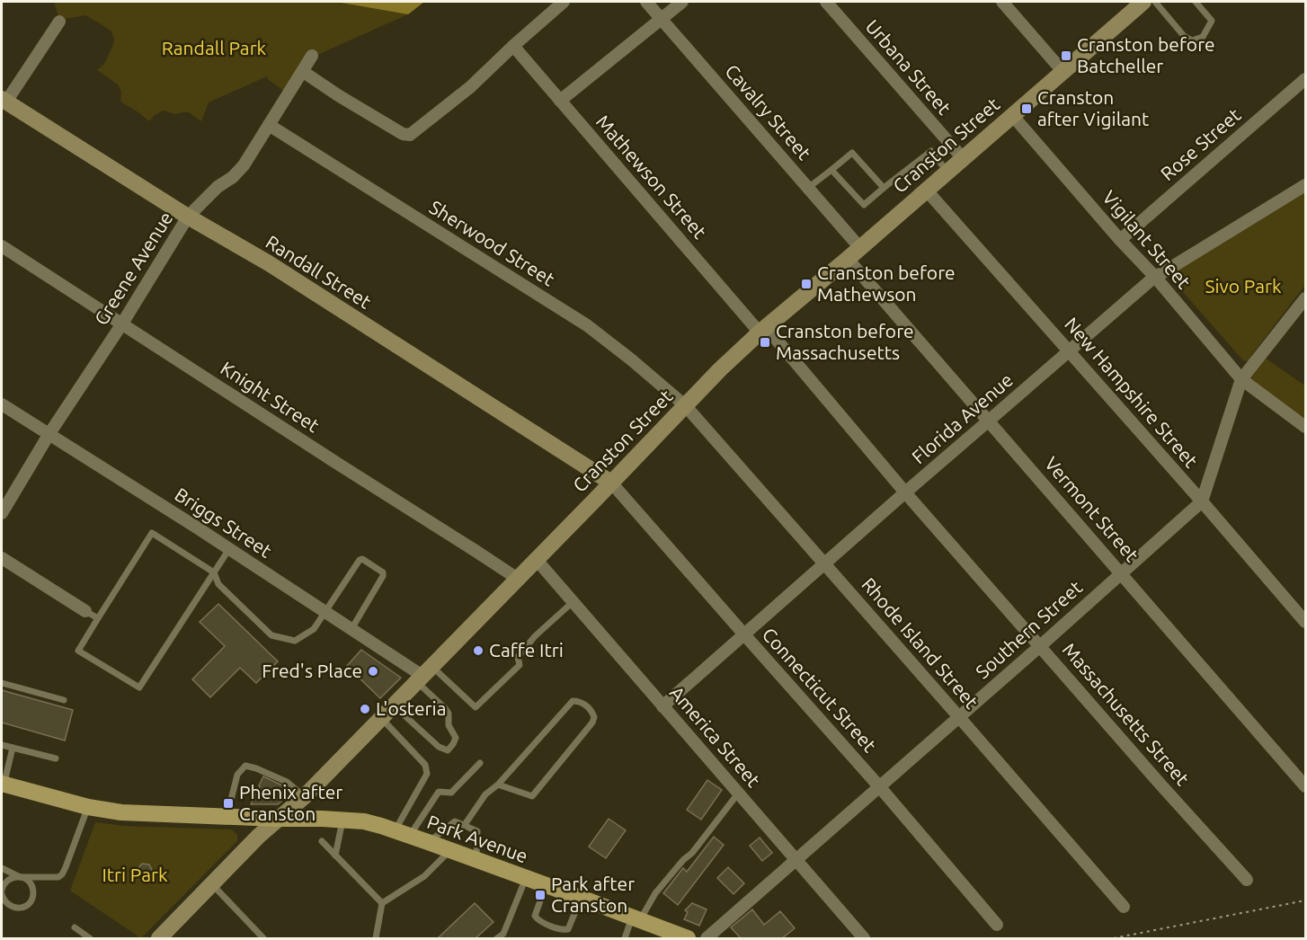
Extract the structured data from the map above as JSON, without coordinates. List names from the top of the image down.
{
  "streets": {
    "main road": ["Cranston Street", "Randall Street", "Park Avenue"],
    "street": [
      "Urbana Street",
      "Cavalry Street",
      "Rose Street",
      "Mathewson Street",
      "Vigilant Street",
      "Sherwood Street",
      "Greene Avenue",
      "New Hampshire Street",
      "Knight Street",
      "Florida Avenue",
      "Vermont Street",
      "Briggs Street",
      "Southern Street",
      "Rhode Island Street",
      "Connecticut Street",
      "Massachusetts Street",
      "America Street"
    ]
  },
  "crossings": [
    ["Urbana Street", "Cranston Street"],
    ["Cavalry Street", "Cranston Street"],
    ["Cavalry Street", "Vermont Street"],
    ["Rose Street", "Vigilant Street"],
    ["Cranston Street", "Mathewson Street"],
    ["Cranston Street", "Vigilant Street"],
    ["Cranston Street", "Sherwood Street"],
    ["Cranston Street", "Randall Street"],
    ["Cranston Street", "New Hampshire Street"],
    ["Cranston Street", "Knight Street"],
    ["Cranston Street", "Vermont Street"],
    ["Cranston Street", "Briggs Street"],
    ["Cranston Street", "Rhode Island Street"],
    ["Cranston Street", "Connecticut Street"],
    ["Cranston Street", "Massachusetts Street"],
    ["Cranston Street", "America Street"],
    ["Cranston Street", "Park Avenue"],
    ["Mathewson Street", "Massachusetts Street"],
    ["Vigilant Street", "Florida Avenue"],
    ["Sherwood Street", "Greene Avenue"],
    ["Sherwood Street", "Rhode Island Street"],
    ["Greene Avenue", "Randall Street"],
    ["Greene Avenue", "Knight Street"],
    ["Greene Avenue", "Briggs Street"],
    ["Randall Street", "Connecticut Street"],
    ["New Hampshire Street", "Florida Avenue"],
    ["New Hampshire Street", "Southern Street"],
    ["Florida Avenue", "Vermont Street"],
    ["Florida Avenue", "Rhode Island Street"],
    ["Florida Avenue", "Connecticut Street"],
    ["Florida Avenue", "Massachusetts Street"],
    ["Florida Avenue", "America Street"],
    ["Vermont Street", "Southern Street"],
    ["Southern Street", "Rhode Island Street"],
    ["Southern Street", "Connecticut Street"],
    ["Southern Street", "Massachusetts Street"],
    ["Southern Street", "America Street"]
  ],
  "parks": ["Randall Park", "Sivo Park", "Itri Park"],
  "places": {
    "transit": [
      "Cranston before Batcheller",
      "Cranston after Vigilant",
      "Cranston before Mathewson",
      "Cranston before Massachusetts",
      "Phenix after Cranston",
      "Park after Cranston"
    ],
    "other": ["Caffe Itri", "Fred's Place", "L'osteria"]
  }
}
